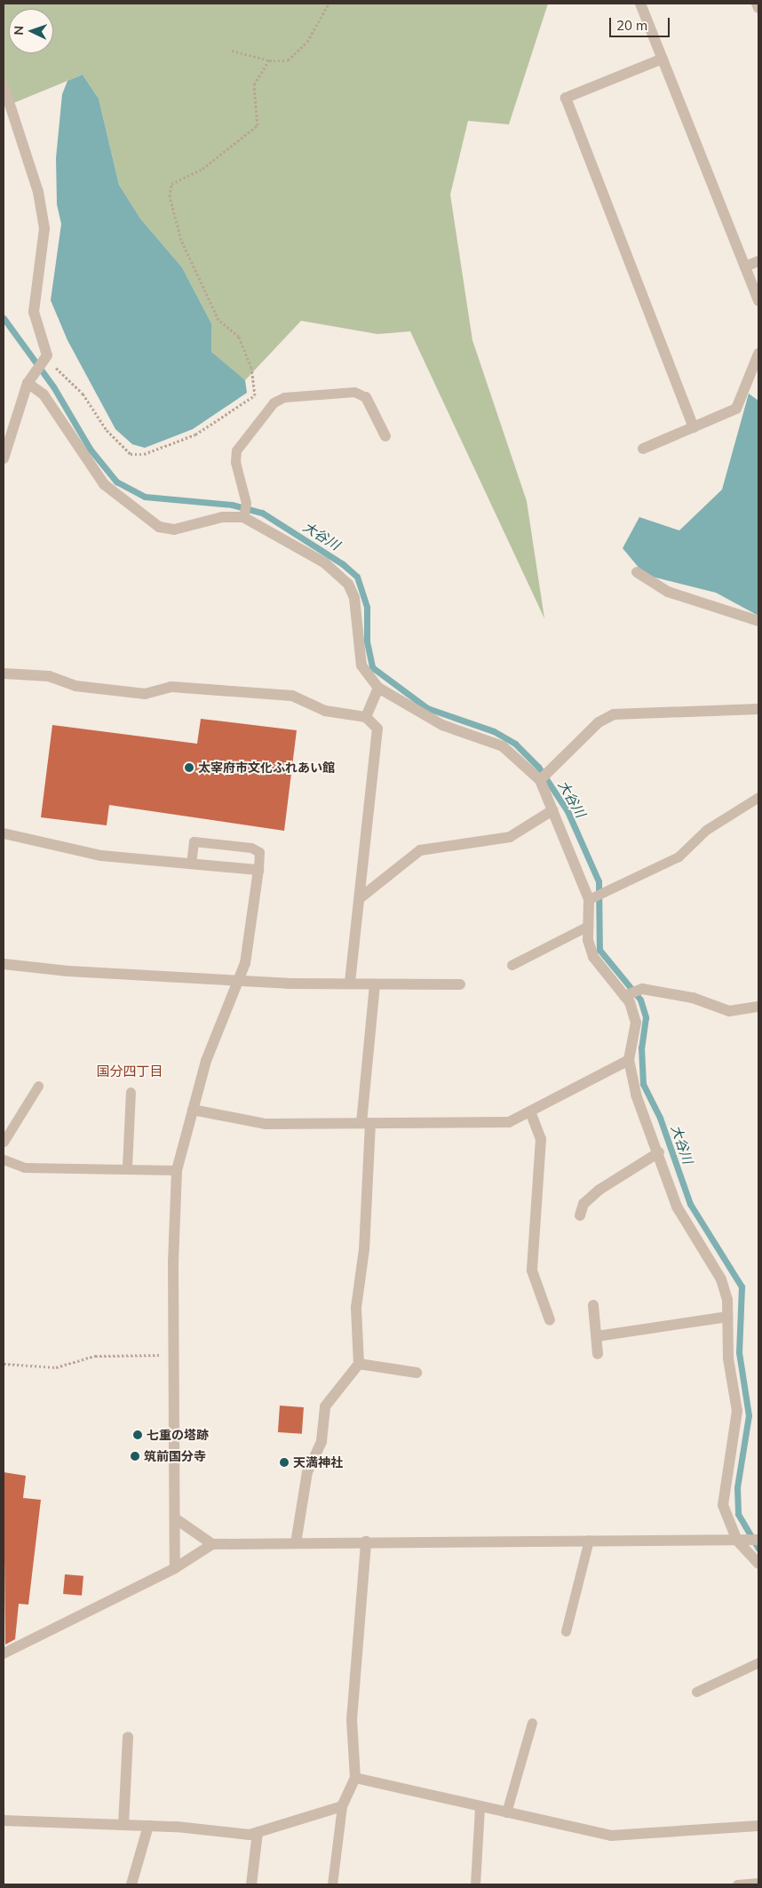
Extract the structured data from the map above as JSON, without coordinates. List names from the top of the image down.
{
  "districts": ["国分四丁目"],
  "water": ["大谷川"],
  "places": [
    "太宰府市文化ふれあい館",
    "七重の塔跡",
    "筑前国分寺",
    "天満神社"
  ],
  "scale_bar": "20 m",
  "north": "left"
}
